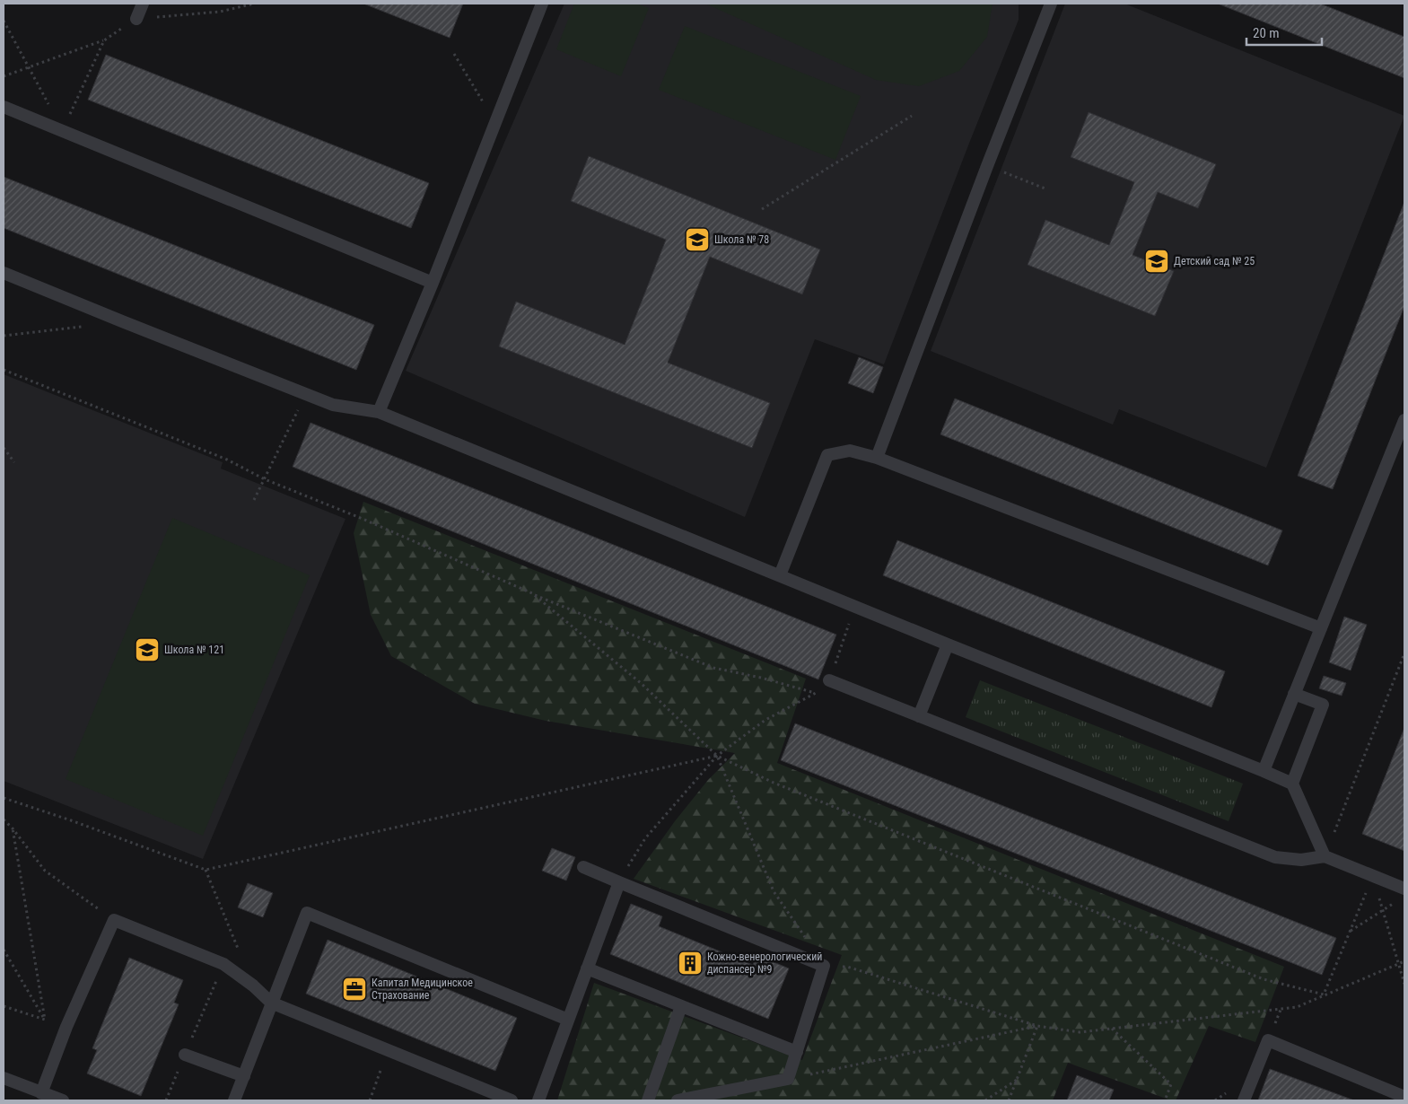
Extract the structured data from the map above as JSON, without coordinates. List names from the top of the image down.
{
  "places": {
    "school or university": ["Школа № 78", "Детский сад № 25", "Школа № 121"],
    "building": ["Кожно-венерологический диспансер №9"],
    "office": ["Капитал Медицинское Страхование"]
  },
  "scale_bar": "20 m"
}
